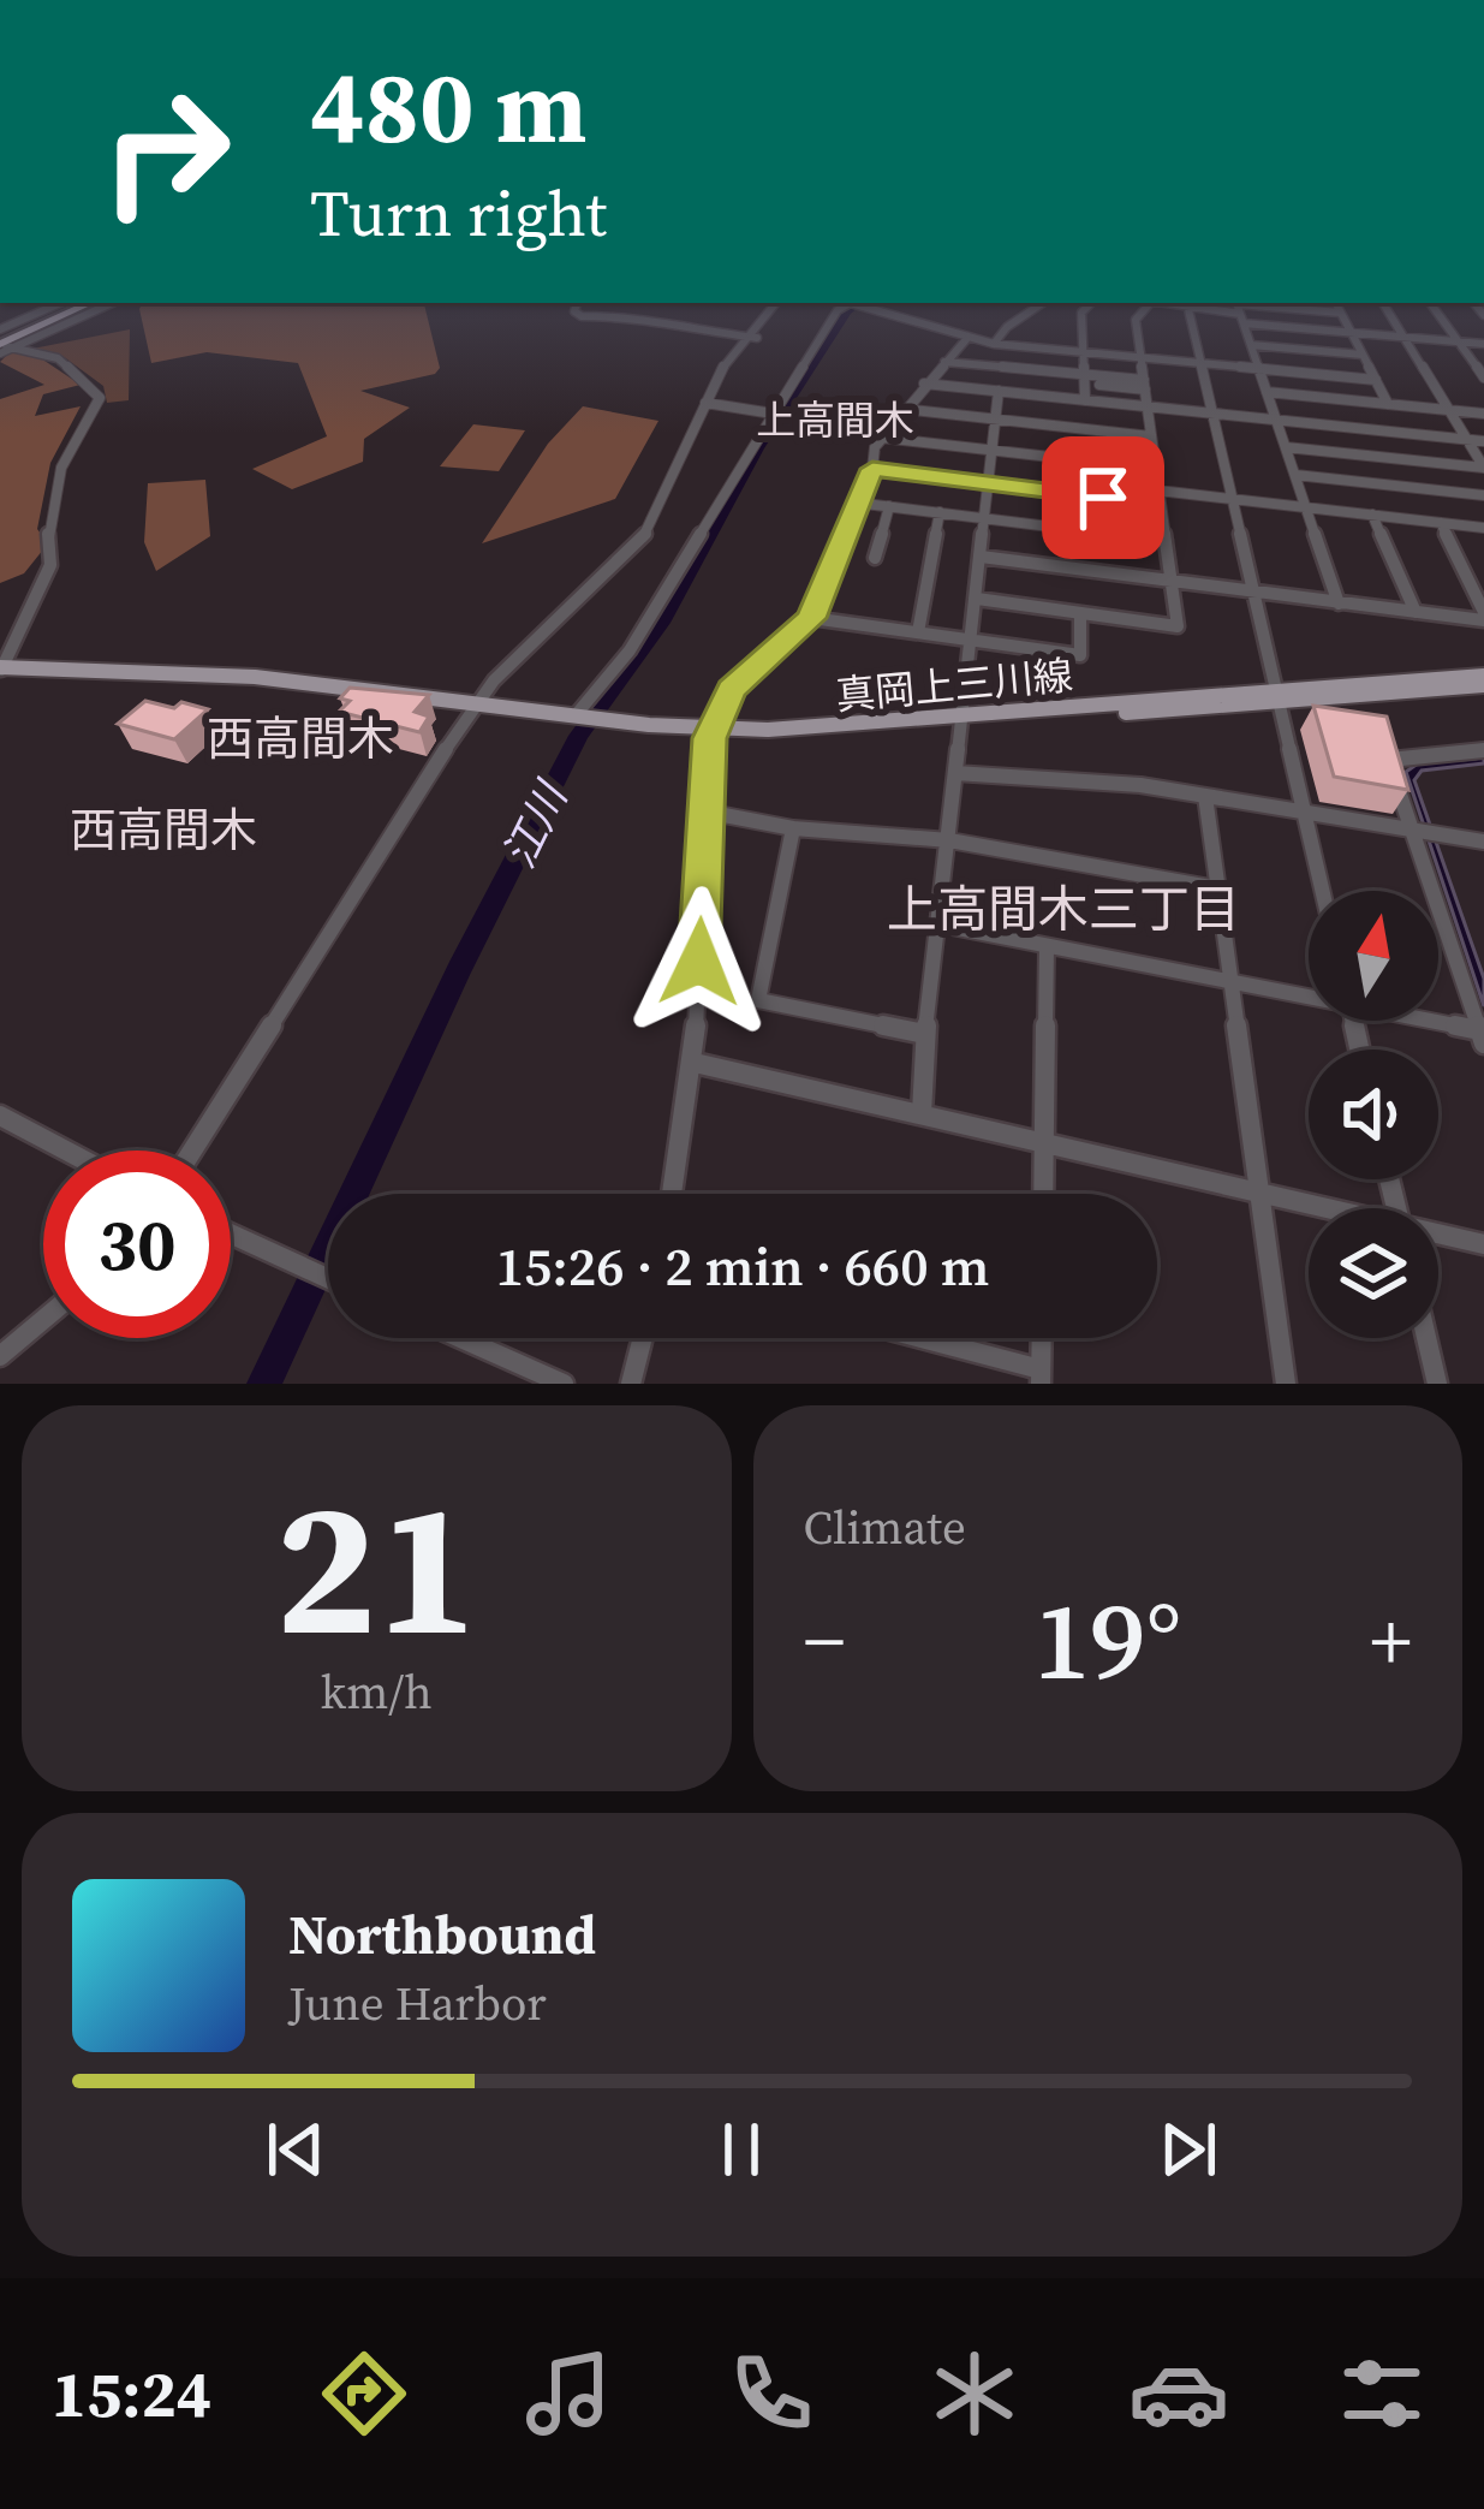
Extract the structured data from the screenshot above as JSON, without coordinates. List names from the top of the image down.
{
  "streets": {
    "main road": ["真岡上三川線"]
  },
  "districts": [
    "上高間木",
    "西高間木",
    "西高間木",
    "上高間木三丁目"
  ],
  "water": ["江川"],
  "north": "top",
  "page": {
    "turn": ["480 m", "Turn right"],
    "limit": "30",
    "trip": "15:26 · 2 min · 660 m",
    "tile": [
      ["21", "km/h"],
      "Climate"
    ],
    "heat": ["−", "19°", "+"],
    "song": ["Northbound", "June Harbor"],
    "tabs": "15:24"
  }
}
